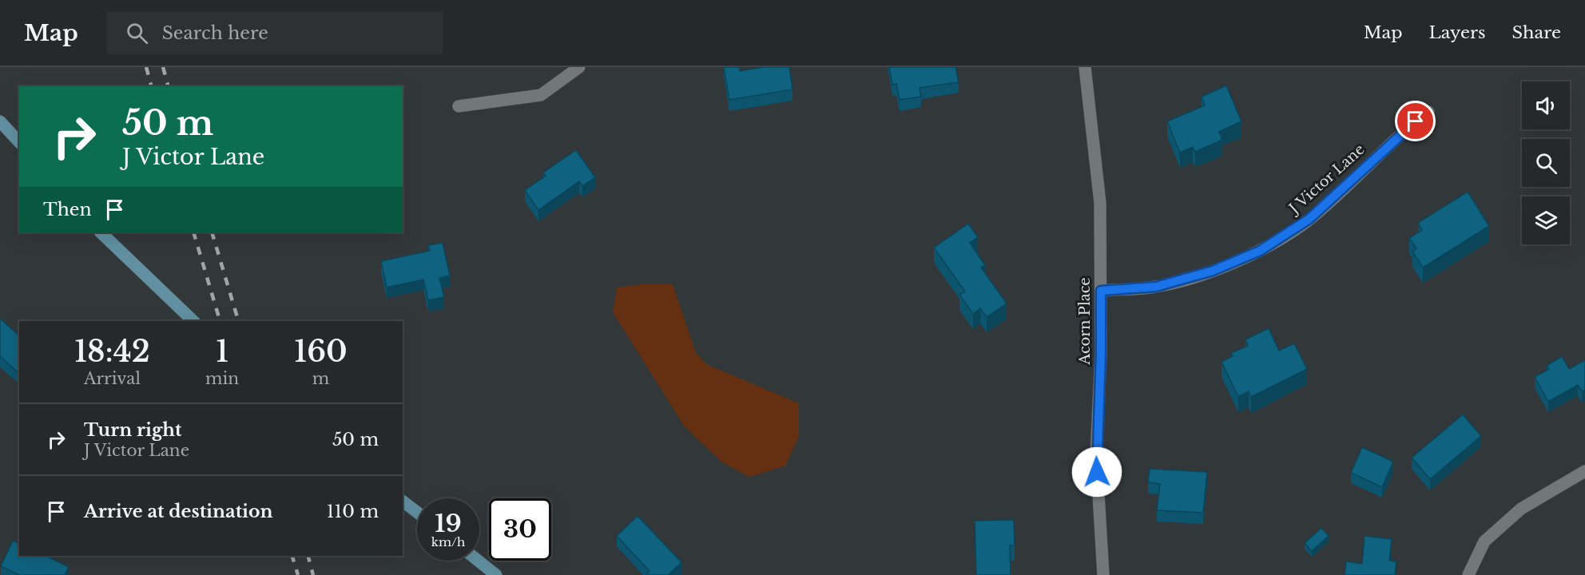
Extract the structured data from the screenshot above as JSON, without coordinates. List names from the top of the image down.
{
  "streets": {
    "street": ["J Victor Lane", "Acorn Place"]
  },
  "crossings": [
    ["J Victor Lane", "Acorn Place"]
  ],
  "page": {
    "header": "Map",
    "search": "Search here",
    "nav": ["Map", "Layers", "Share"],
    "turn": ["50 m", "J Victor Lane"],
    "then": "Then",
    "eta": [
      "18:42",
      "Arrival",
      "1",
      "min",
      "160",
      "m"
    ],
    "list": [
      {
        "name": "Turn right",
        "note": "J Victor Lane",
        "value": "50 m"
      },
      {
        "name": "Arrive at destination",
        "value": "110 m"
      }
    ],
    "speed": "19 km/h",
    "limit": "30"
  }
}
